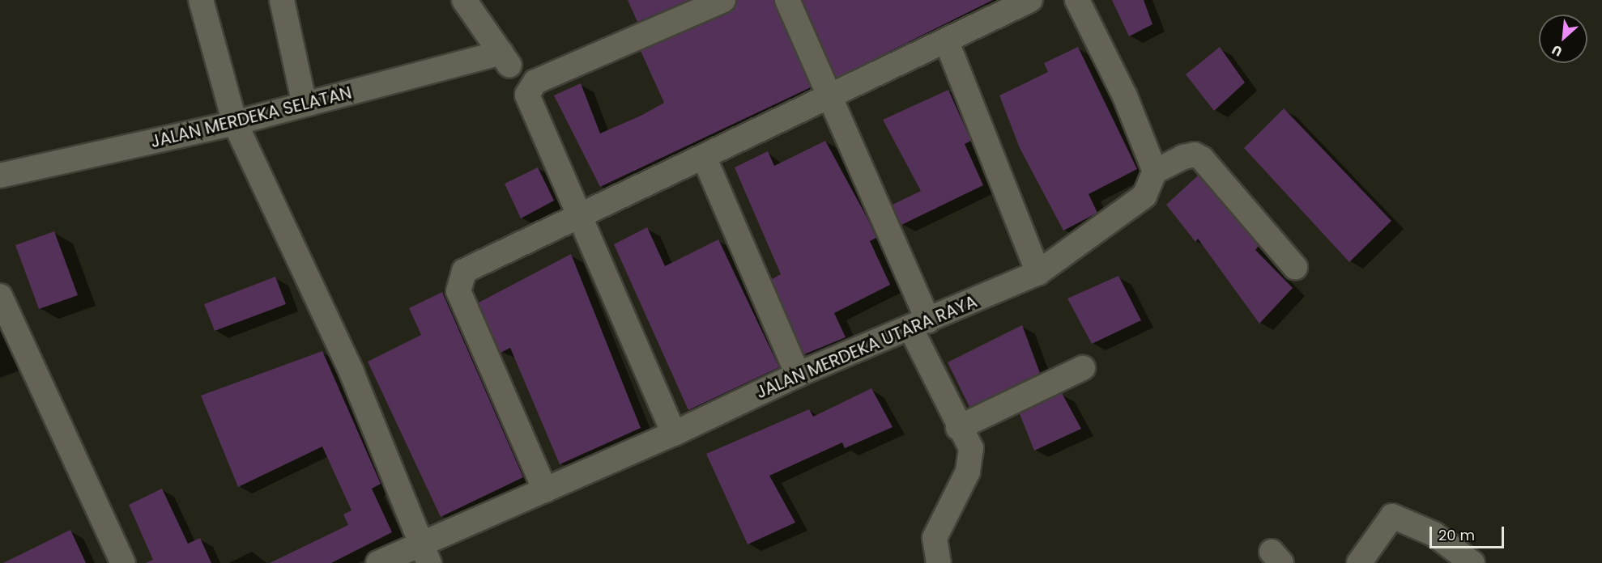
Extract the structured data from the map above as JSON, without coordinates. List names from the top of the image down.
{
  "streets": {
    "street": ["JALAN MERDEKA SELATAN", "JALAN MERDEKA UTARA RAYA"]
  },
  "scale_bar": "20 m",
  "north": "bottom left"
}
